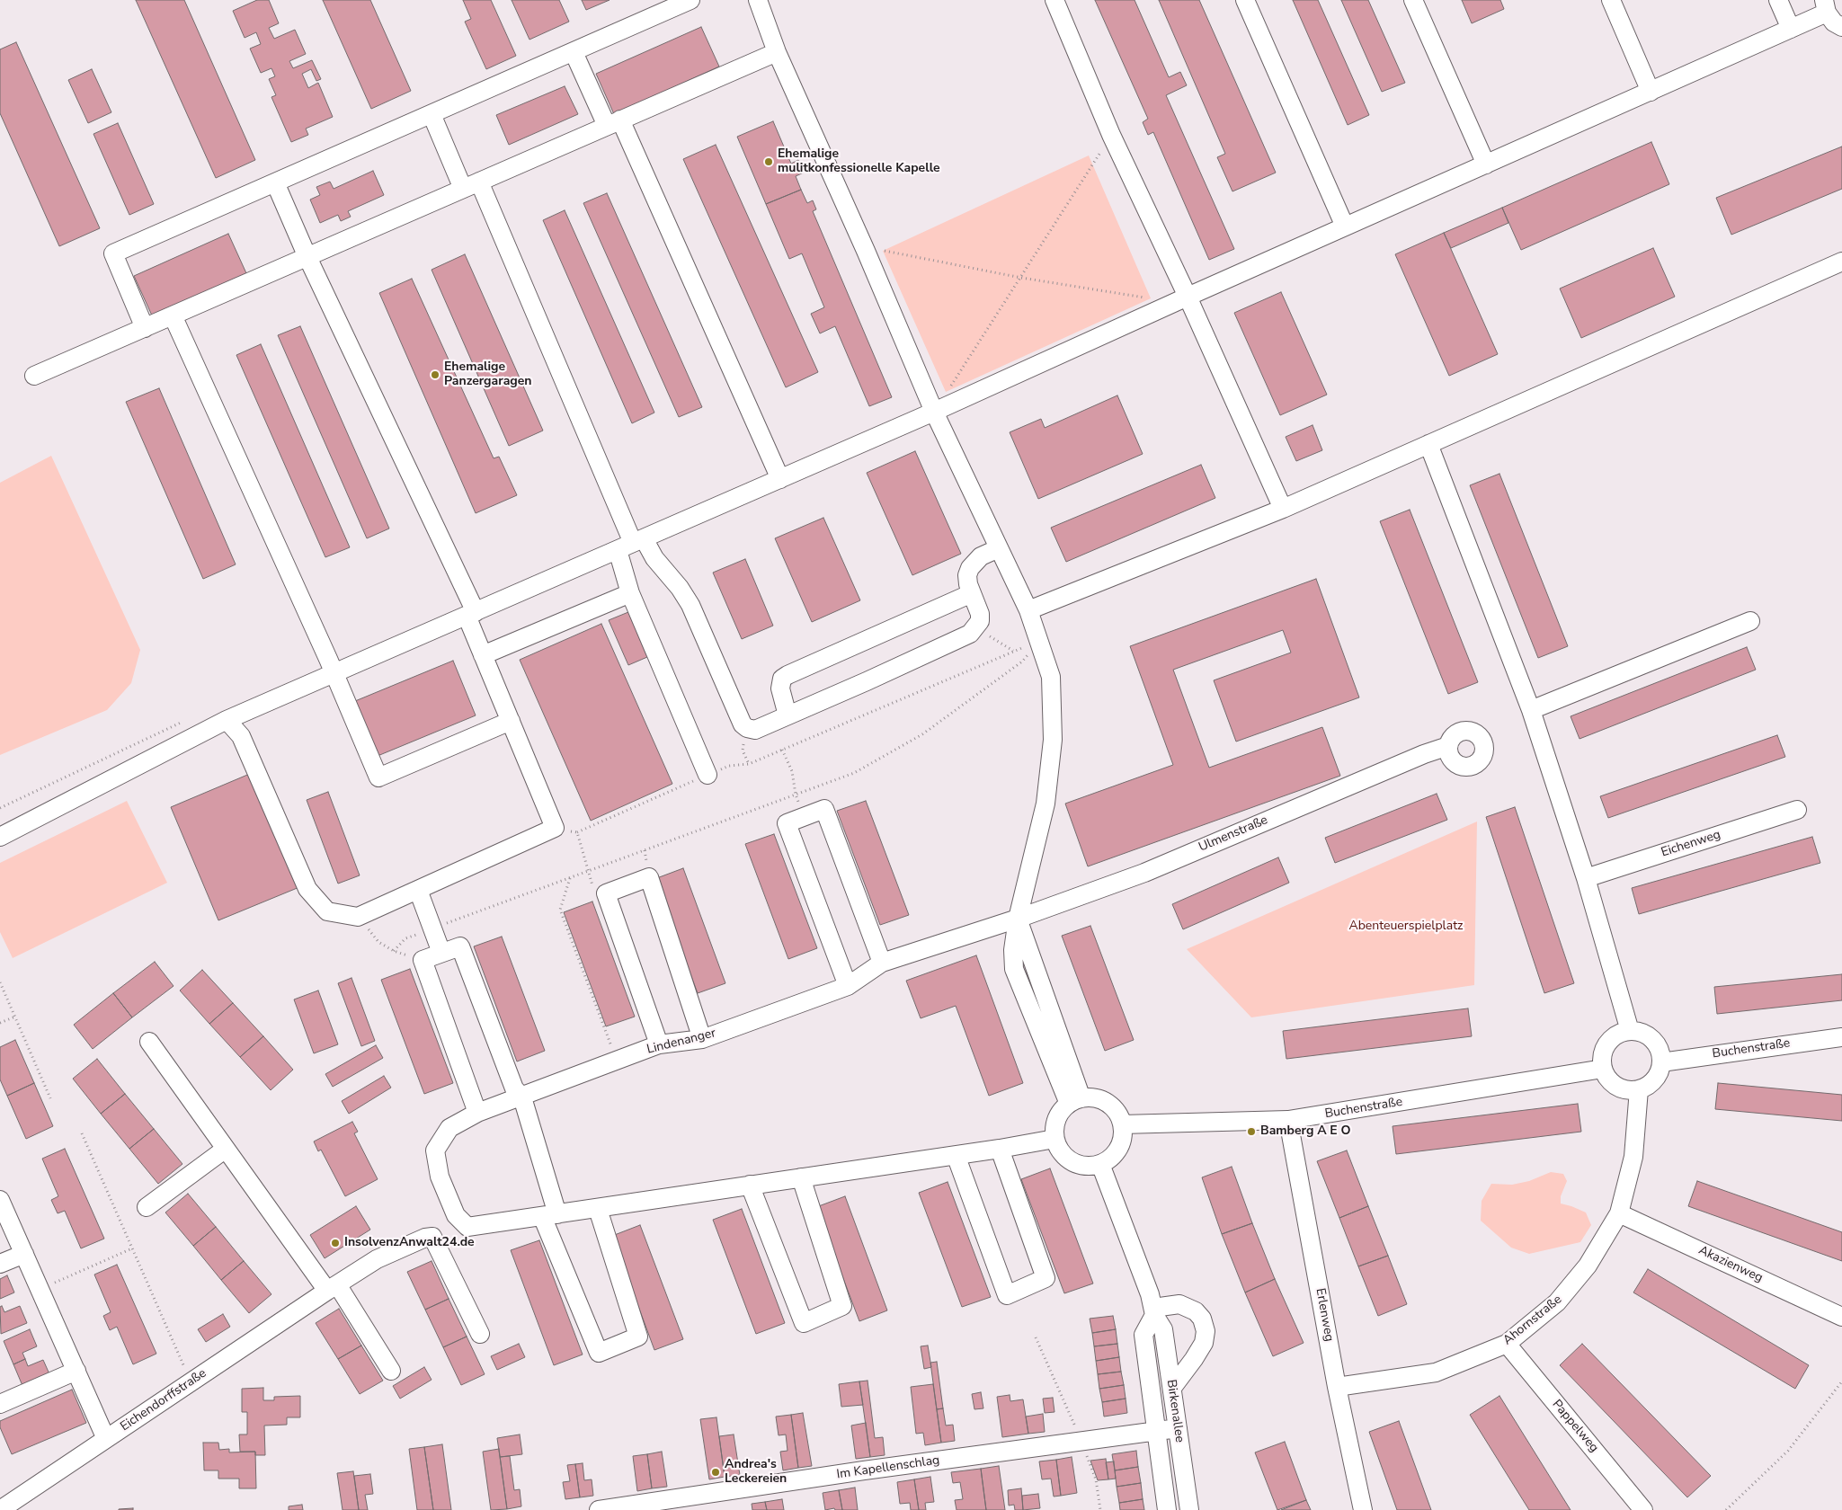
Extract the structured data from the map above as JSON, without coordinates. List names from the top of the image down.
{
  "streets": {
    "street": [
      "Ulmenstraße",
      "Eichenweg",
      "Lindenanger",
      "Buchenstraße",
      "Akazienweg",
      "Erlenweg",
      "Ahornstraße",
      "Eichendorffstraße",
      "Birkenallee",
      "Pappelweg",
      "Im Kapellenschlag"
    ]
  },
  "crossings": [
    ["Ulmenstraße", "Lindenanger"],
    ["Buchenstraße", "Erlenweg"],
    ["Buchenstraße", "Ahornstraße"],
    ["Buchenstraße", "Birkenallee"],
    ["Akazienweg", "Ahornstraße"],
    ["Erlenweg", "Ahornstraße"],
    ["Ahornstraße", "Pappelweg"],
    ["Birkenallee", "Im Kapellenschlag"]
  ],
  "parks": ["Abenteuerspielplatz"],
  "places": [
    "Ehemalige mulitkonfessionelle Kapelle",
    "Ehemalige Panzergaragen",
    "Bamberg A E O",
    "InsolvenzAnwalt24.de",
    "Andrea's Leckereien"
  ]
}
